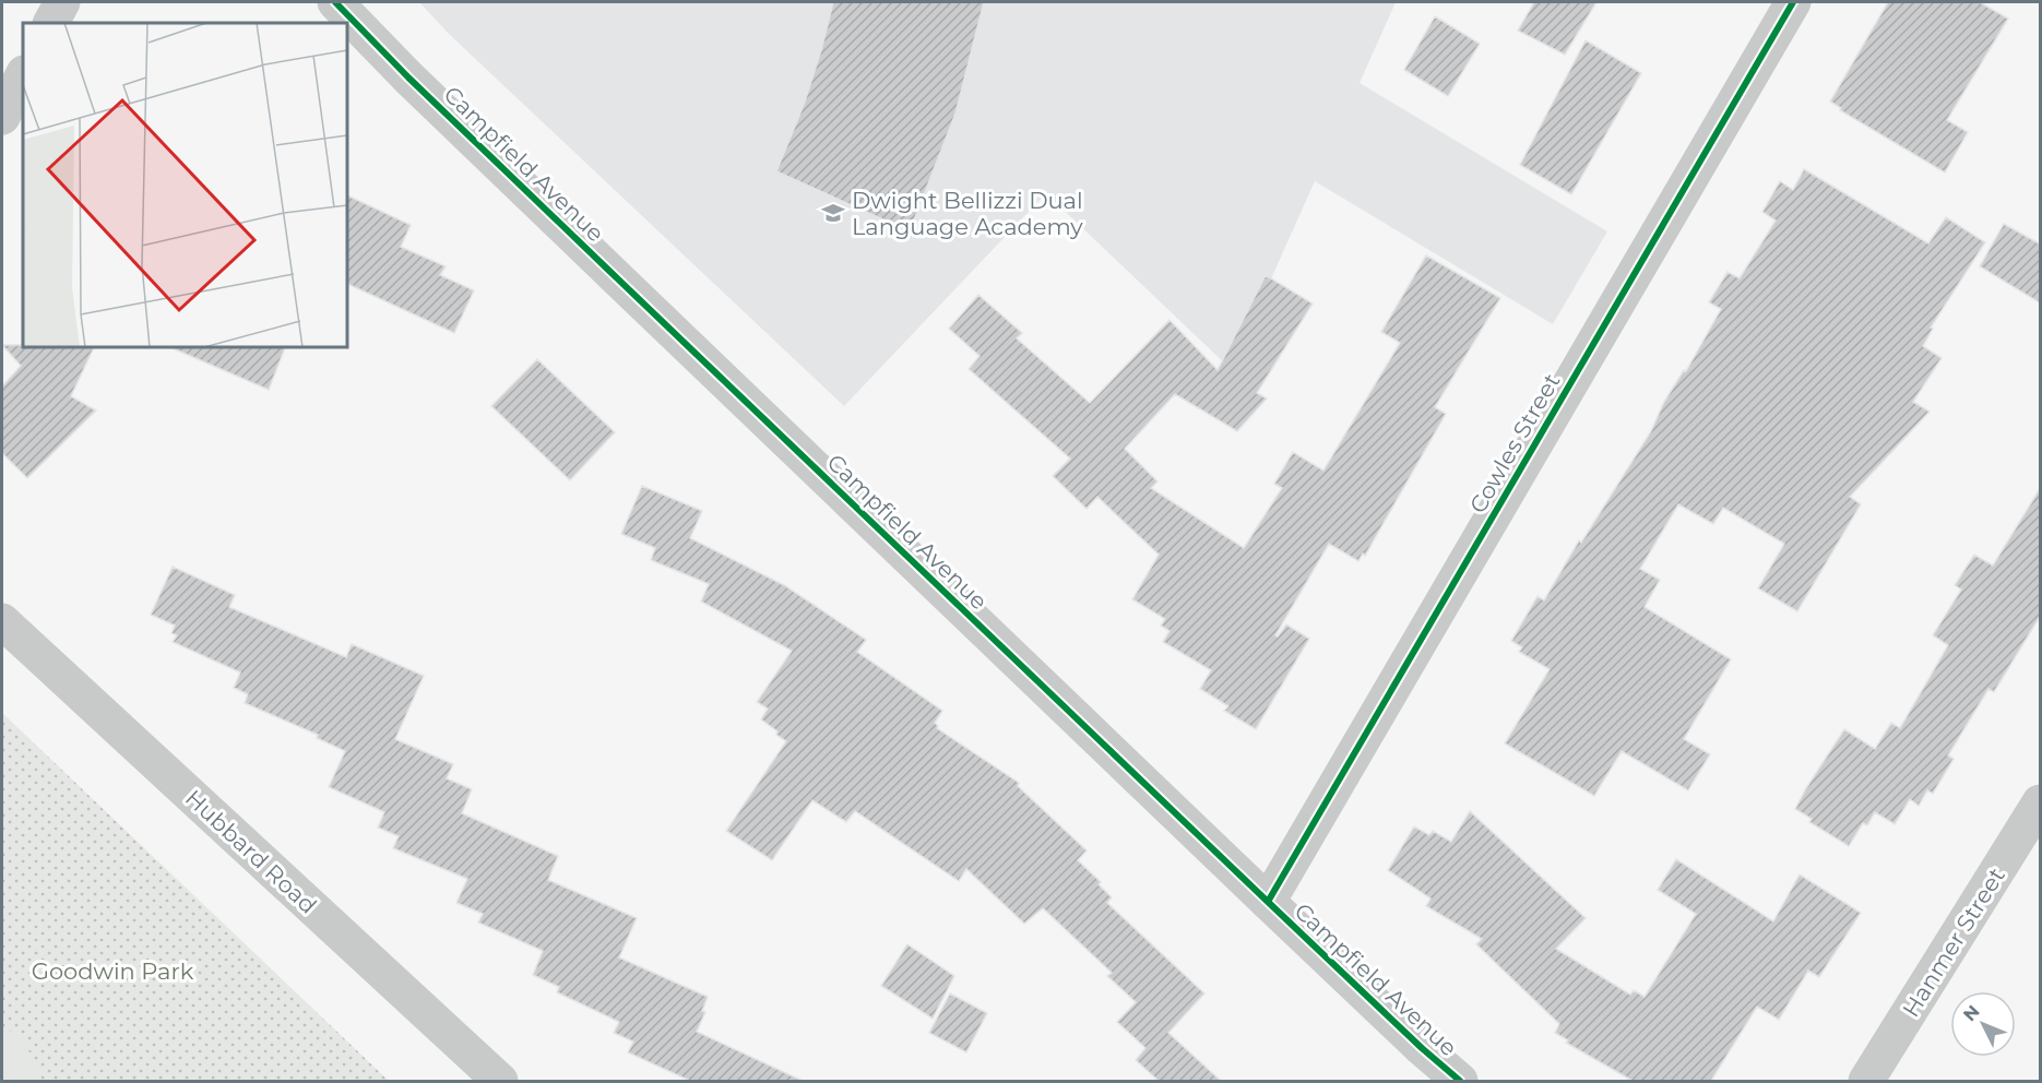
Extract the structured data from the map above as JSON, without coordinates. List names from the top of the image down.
{
  "streets": {
    "street": [
      "Campfield Avenue",
      "Cowles Street",
      "Hubbard Road",
      "Hanmer Street"
    ]
  },
  "crossings": [
    ["Campfield Avenue", "Cowles Street"]
  ],
  "parks": ["Goodwin Park"],
  "places": {
    "school or university": ["Dwight Bellizzi Dual Language Academy"]
  },
  "north": "top left"
}
